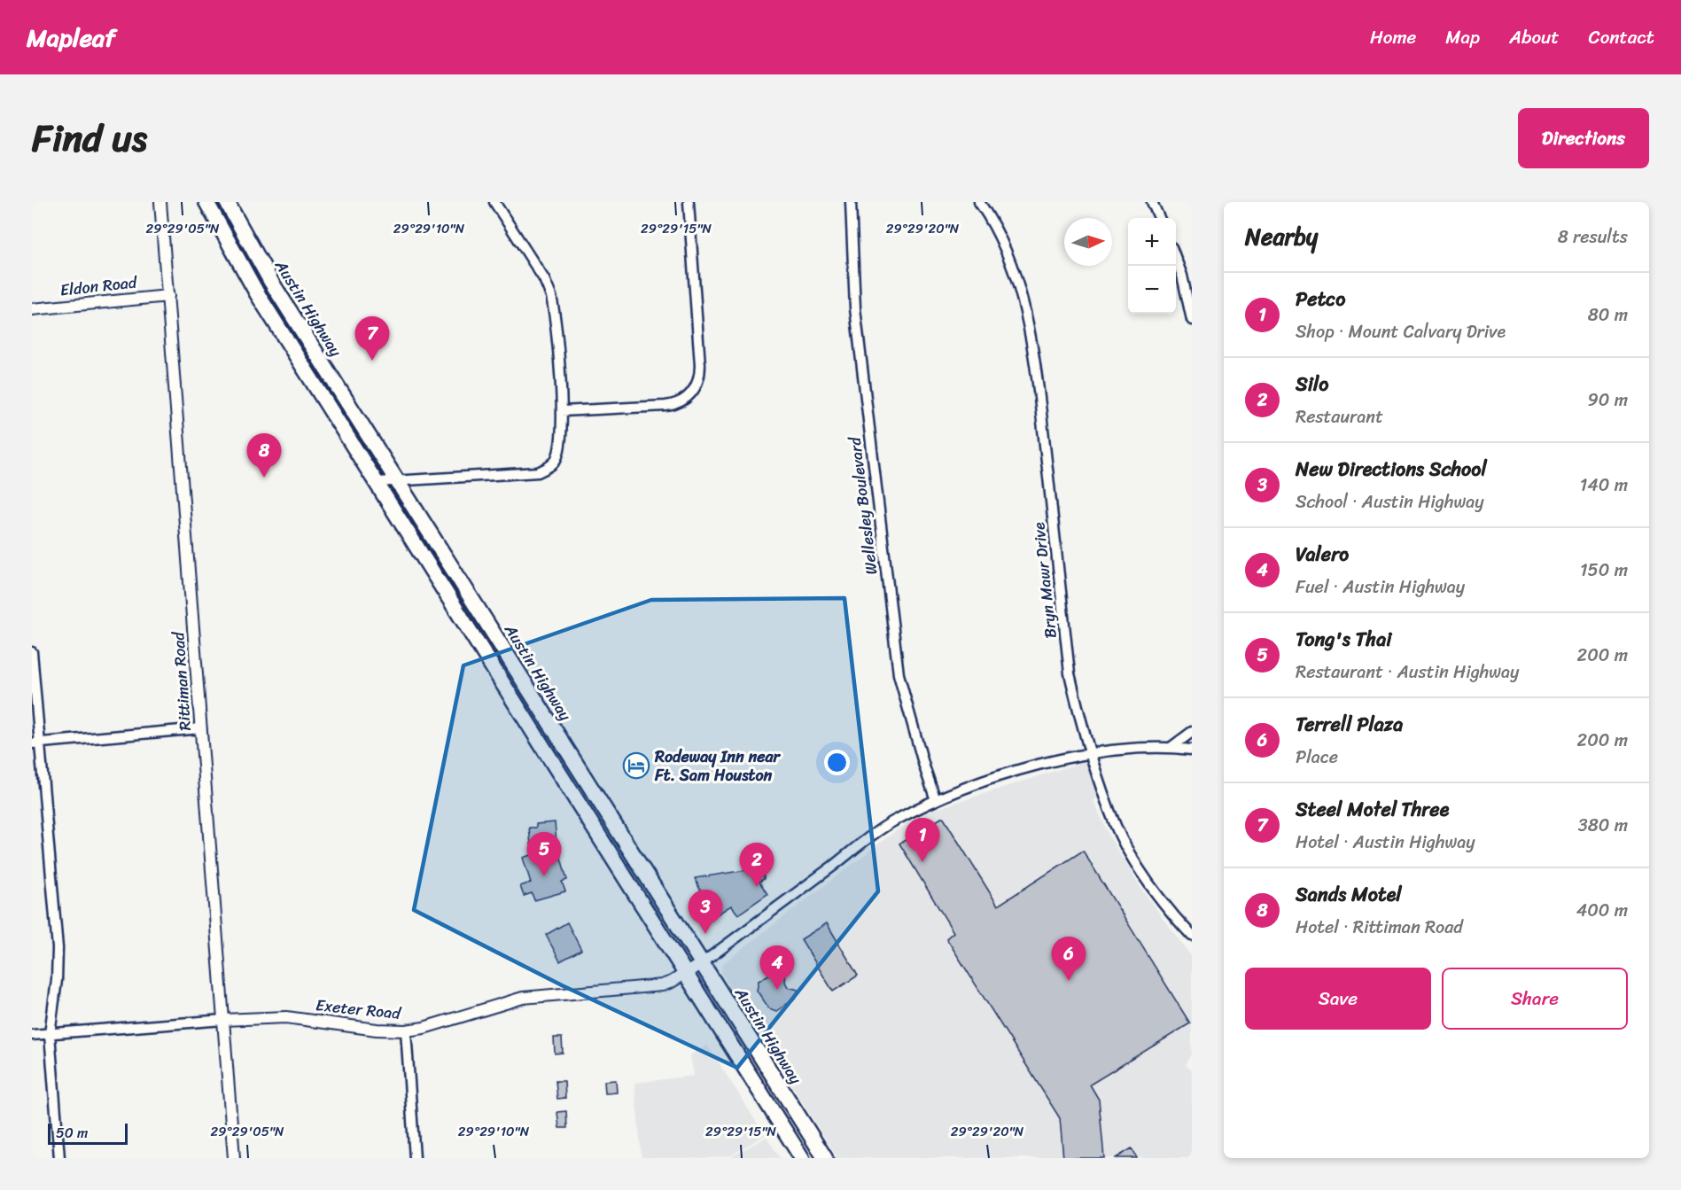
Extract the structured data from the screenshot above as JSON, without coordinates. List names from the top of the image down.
{
  "streets": {
    "main road": ["Austin Highway"],
    "street": [
      "Eldon Road",
      "Wellesley Boulevard",
      "Bryn Mawr Drive",
      "Rittiman Road",
      "Exeter Road"
    ]
  },
  "crossings": [
    ["Eldon Road", "Rittiman Road"],
    ["Austin Highway", "Exeter Road"],
    ["Rittiman Road", "Exeter Road"]
  ],
  "places": {
    "hotel": ["Rodeway Inn near Ft. Sam Houston"]
  },
  "scale_bar": "50 m",
  "north": "right",
  "page": {
    "header": "Mapleaf",
    "nav": [
      "Home",
      "Map",
      "About",
      "Contact"
    ],
    "title": "Find us",
    "buttons": [
      "Directions",
      ["Save", "Share"]
    ],
    "heading": ["Nearby", "8 results"],
    "map_buttons": ["+", "−"],
    "list": [
      {
        "mark": "1",
        "name": "Petco",
        "note": "Shop · Mount Calvary Drive",
        "value": "80 m"
      },
      {
        "mark": "2",
        "name": "Silo",
        "note": "Restaurant",
        "value": "90 m"
      },
      {
        "mark": "3",
        "name": "New Directions School",
        "note": "School · Austin Highway",
        "value": "140 m"
      },
      {
        "mark": "4",
        "name": "Valero",
        "note": "Fuel · Austin Highway",
        "value": "150 m"
      },
      {
        "mark": "5",
        "name": "Tong's Thai",
        "note": "Restaurant · Austin Highway",
        "value": "200 m"
      },
      {
        "mark": "6",
        "name": "Terrell Plaza",
        "note": "Place",
        "value": "200 m"
      },
      {
        "mark": "7",
        "name": "Steel Motel Three",
        "note": "Hotel · Austin Highway",
        "value": "380 m"
      },
      {
        "mark": "8",
        "name": "Sands Motel",
        "note": "Hotel · Rittiman Road",
        "value": "400 m"
      }
    ],
    "pins": [
      "7",
      "8",
      "1",
      "5",
      "2",
      "3",
      "6",
      "4"
    ],
    "scale": "50 m"
  },
  "coordinates": [
    "29°29'05\"N",
    "29°29'10\"N",
    "29°29'15\"N",
    "29°29'20\"N"
  ]
}
